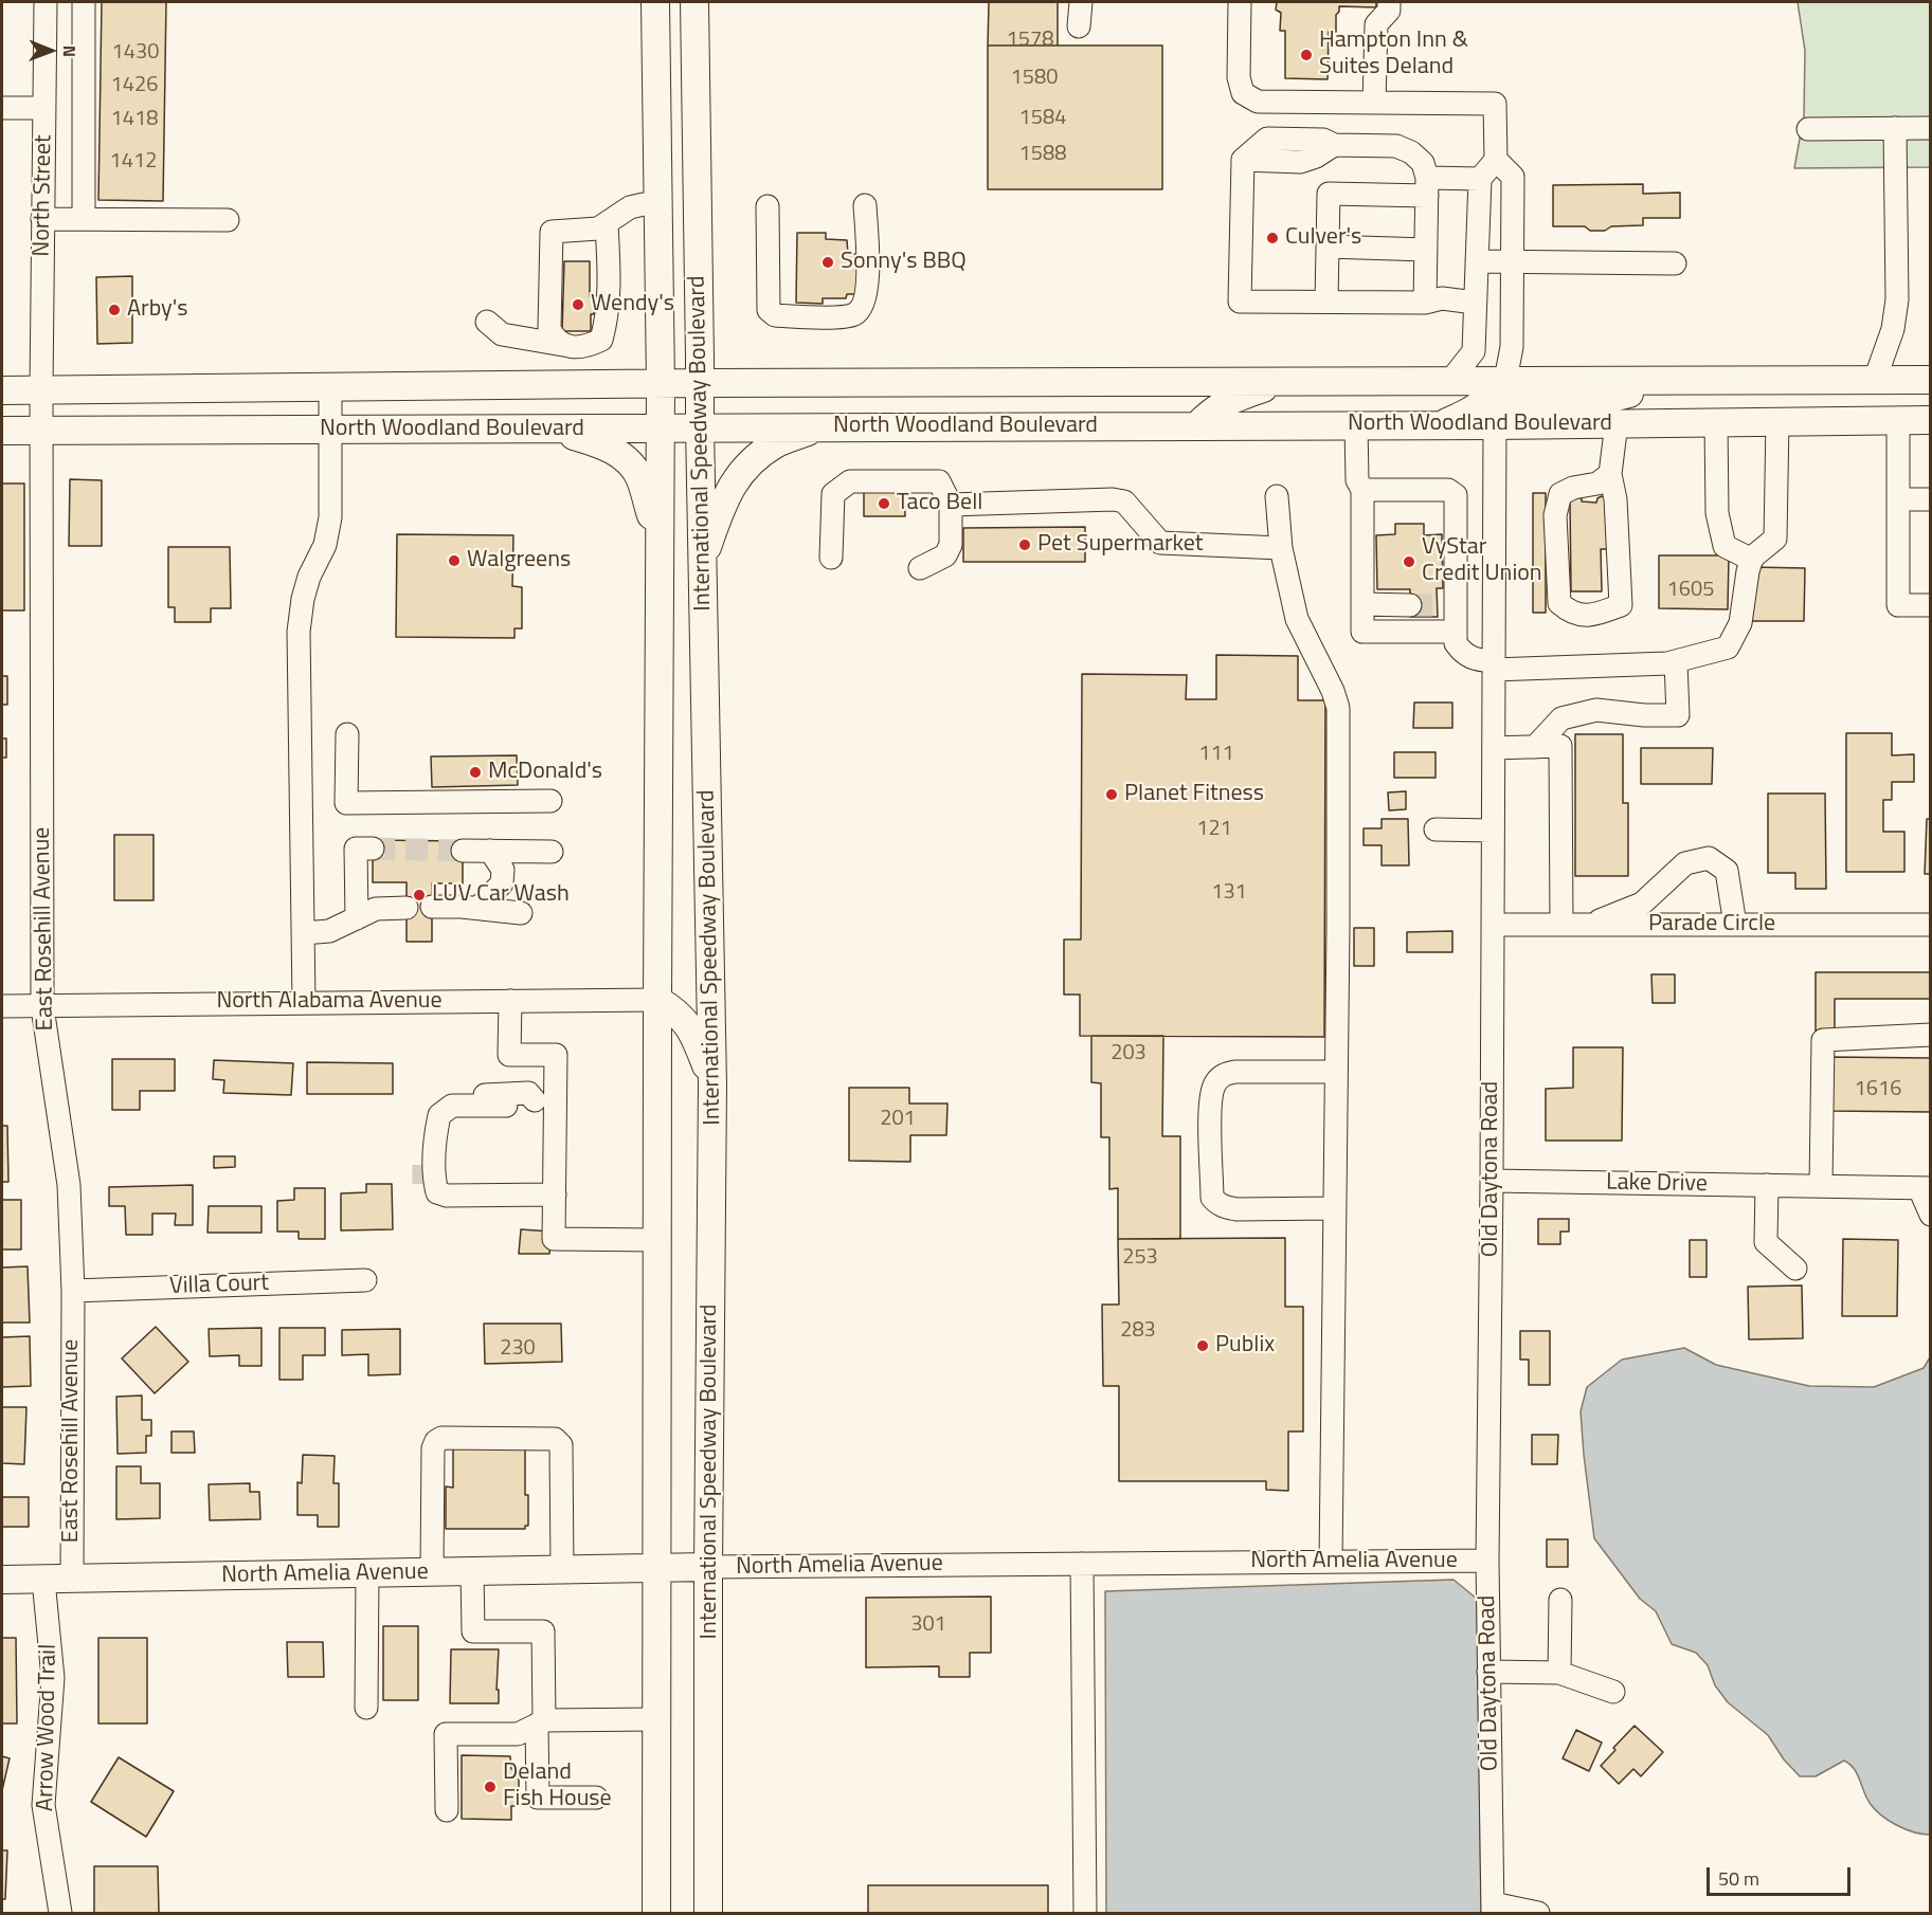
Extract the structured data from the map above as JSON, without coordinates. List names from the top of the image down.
{
  "streets": {
    "main road": ["North Woodland Boulevard", "International Speedway Boulevard", "North Amelia Avenue"],
    "street": [
      "North Street",
      "Parade Circle",
      "East Rosehill Avenue",
      "North Alabama Avenue",
      "Old Daytona Road",
      "Lake Drive",
      "Villa Court",
      "Arrow Wood Trail"
    ]
  },
  "crossings": [
    ["North Street", "North Woodland Boulevard"],
    ["North Street", "East Rosehill Avenue"],
    ["North Woodland Boulevard", "International Speedway Boulevard"],
    ["North Woodland Boulevard", "East Rosehill Avenue"],
    ["North Woodland Boulevard", "Old Daytona Road"],
    ["International Speedway Boulevard", "North Alabama Avenue"],
    ["International Speedway Boulevard", "North Amelia Avenue"],
    ["Parade Circle", "Old Daytona Road"],
    ["East Rosehill Avenue", "North Alabama Avenue"],
    ["East Rosehill Avenue", "Villa Court"],
    ["East Rosehill Avenue", "North Amelia Avenue"],
    ["Old Daytona Road", "Lake Drive"],
    ["Old Daytona Road", "North Amelia Avenue"],
    ["North Amelia Avenue", "Arrow Wood Trail"]
  ],
  "places": [
    "Hampton Inn & Suites Deland",
    "Culver's",
    "Sonny's BBQ",
    "Wendy's",
    "Arby's",
    "Taco Bell",
    "Pet Supermarket",
    "Walgreens",
    "VyStar Credit Union",
    "McDonald's",
    "Planet Fitness",
    "LUV Car Wash",
    "Publix",
    "Deland Fish House"
  ],
  "house_numbers": [
    "1578",
    "1430",
    "1580",
    "1426",
    "1584",
    "1418",
    "1588",
    "1412",
    "1605",
    "111",
    "121",
    "131",
    "203",
    "1616",
    "201",
    "253",
    "283",
    "230",
    "301"
  ],
  "scale_bar": "50 m",
  "north": "right"
}
